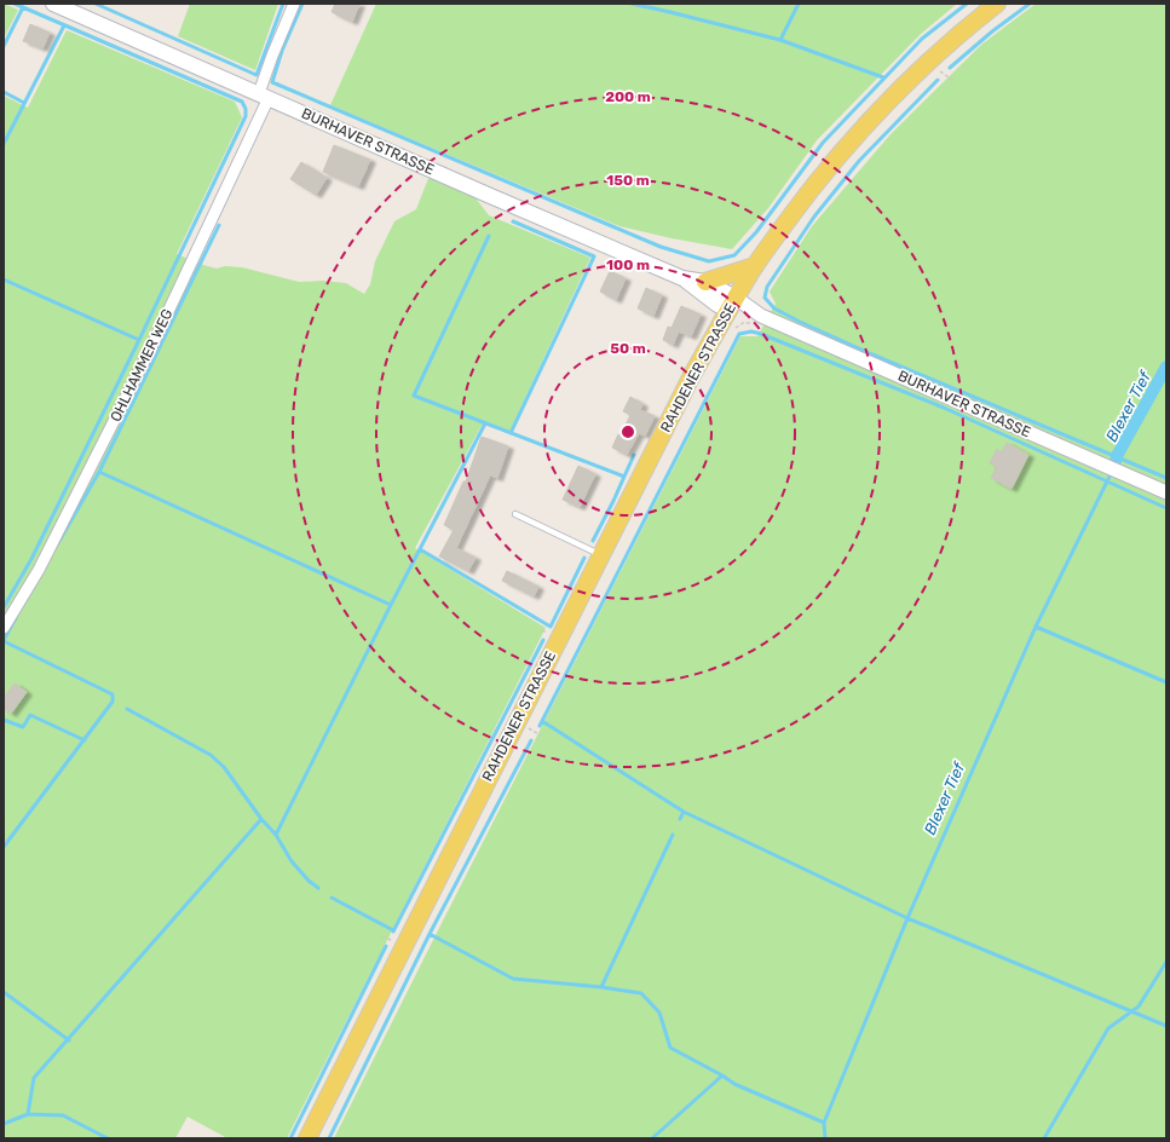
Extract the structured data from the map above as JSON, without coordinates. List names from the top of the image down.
{
  "streets": {
    "main road": ["BURHAVER STRASSE", "RAHDENER STRASSE"],
    "street": ["OHLHAMMER WEG"]
  },
  "crossings": [
    ["BURHAVER STRASSE", "OHLHAMMER WEG"],
    ["BURHAVER STRASSE", "RAHDENER STRASSE"]
  ],
  "water": ["Blexer Tief"],
  "rings": [
    "200 m",
    "150 m",
    "100 m",
    "50 m"
  ]
}
